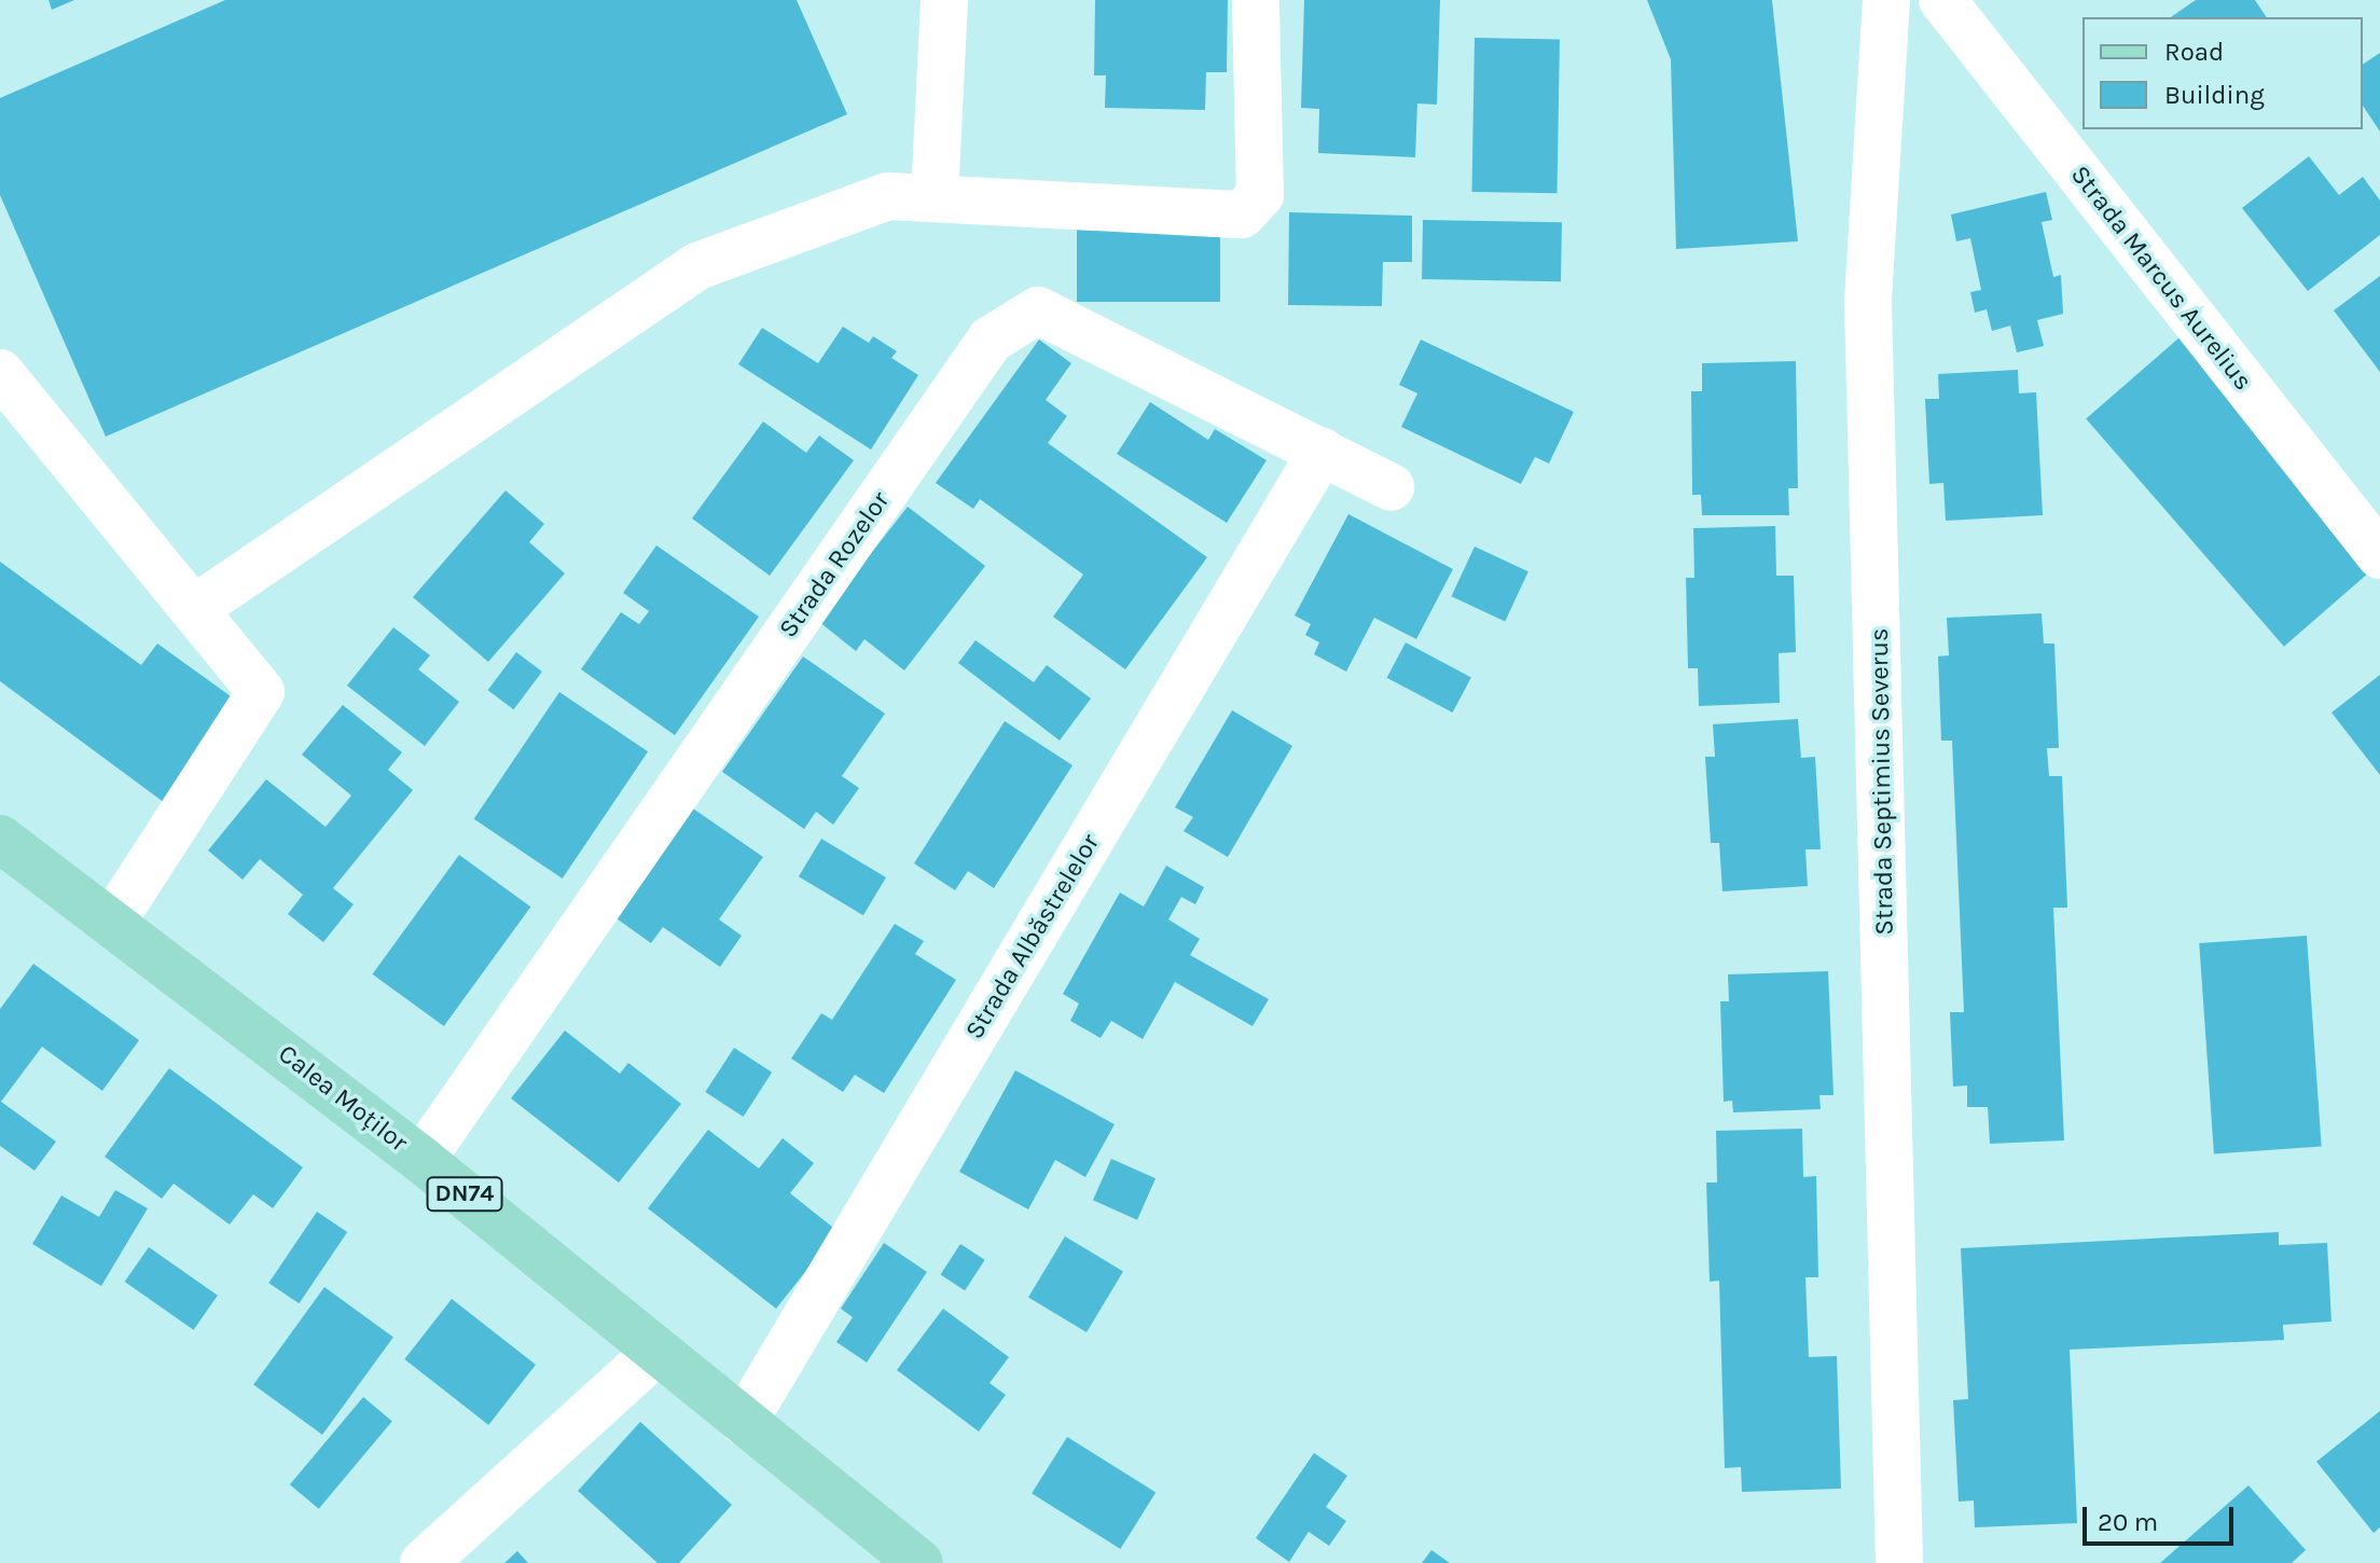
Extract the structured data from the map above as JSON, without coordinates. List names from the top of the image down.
{
  "streets": {
    "main road": ["Calea Moților", "DN74"],
    "street": [
      "Strada Marcus Aurelius",
      "Strada Rozelor",
      "Strada Septimius Severus",
      "Strada Albăstrelelor"
    ]
  },
  "crossings": [
    ["Strada Rozelor", "Strada Albăstrelelor"],
    ["Strada Rozelor", "Calea Moților"],
    ["Strada Albăstrelelor", "Calea Moților"]
  ],
  "legend": ["Road", "Building"],
  "scale_bar": "20 m"
}
